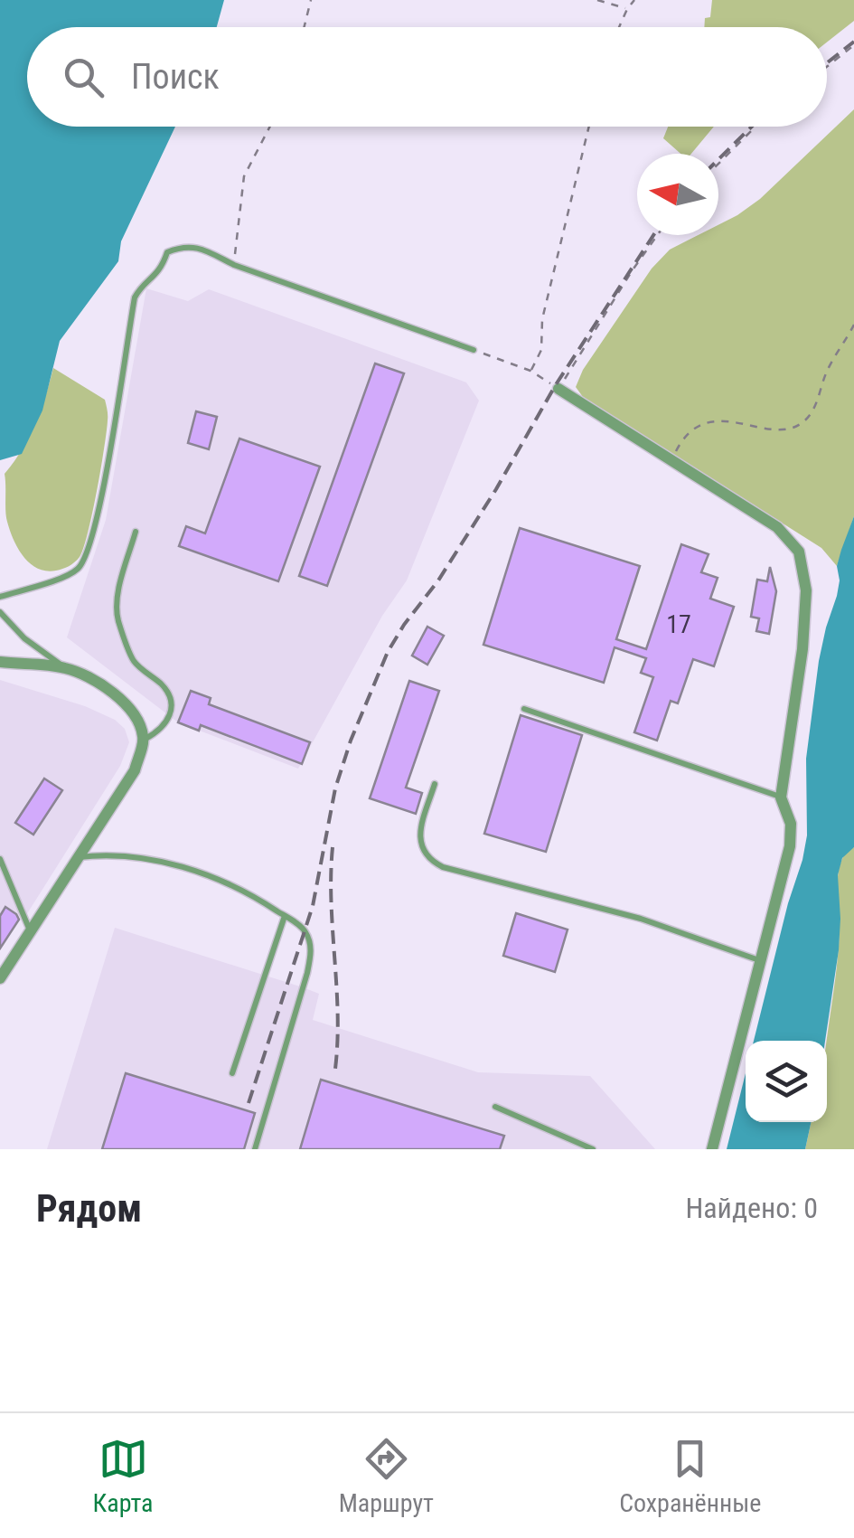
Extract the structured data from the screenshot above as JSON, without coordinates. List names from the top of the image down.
{
  "house_numbers": ["17"],
  "north": "left",
  "page": {
    "search": "Поиск",
    "heading": ["Рядом", "Найдено: 0"],
    "nav": ["Карта", "Маршрут", "Сохранённые"]
  }
}
